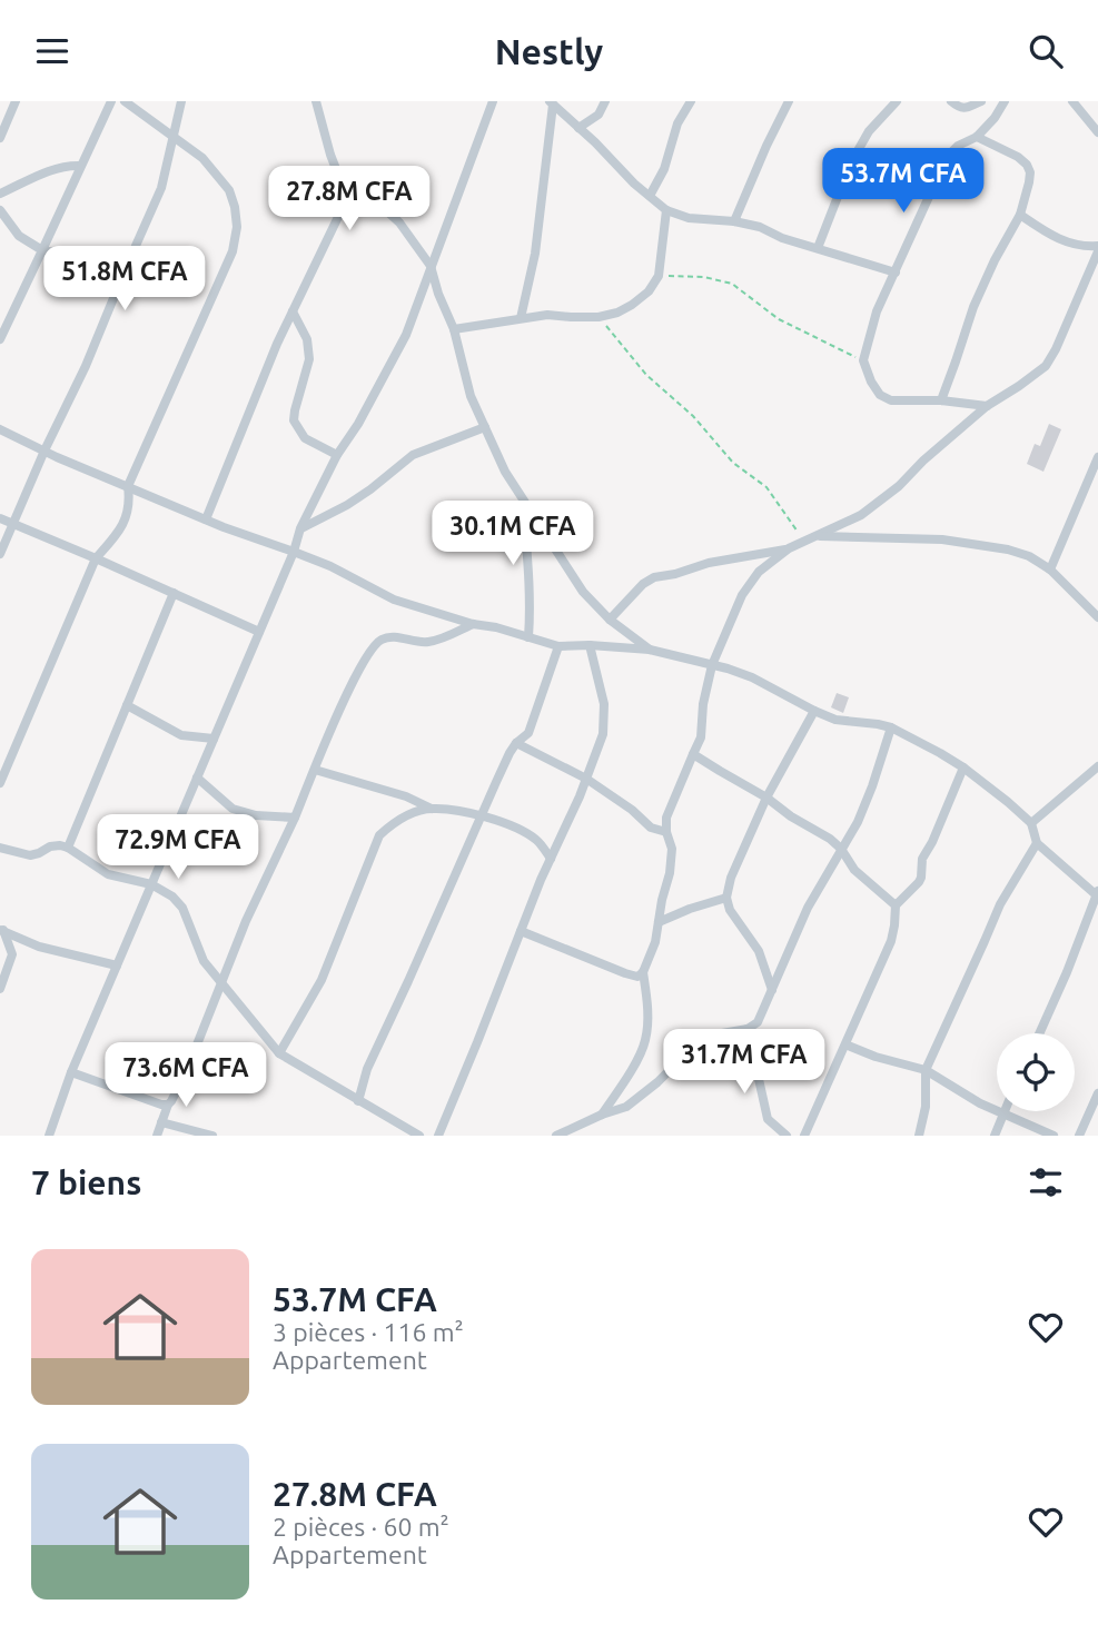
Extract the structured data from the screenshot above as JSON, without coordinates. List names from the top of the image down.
{
  "page": {
    "header": "Nestly",
    "price": [
      "53.7M CFA",
      "27.8M CFA",
      "51.8M CFA",
      "30.1M CFA",
      "72.9M CFA",
      "31.7M CFA",
      "73.6M CFA"
    ],
    "heading": "7 biens",
    "list": [
      {
        "name": "53.7M CFA",
        "note": "3 pièces · 116 m² · Appartement"
      },
      {
        "name": "27.8M CFA",
        "note": "2 pièces · 60 m² · Appartement"
      }
    ]
  }
}
